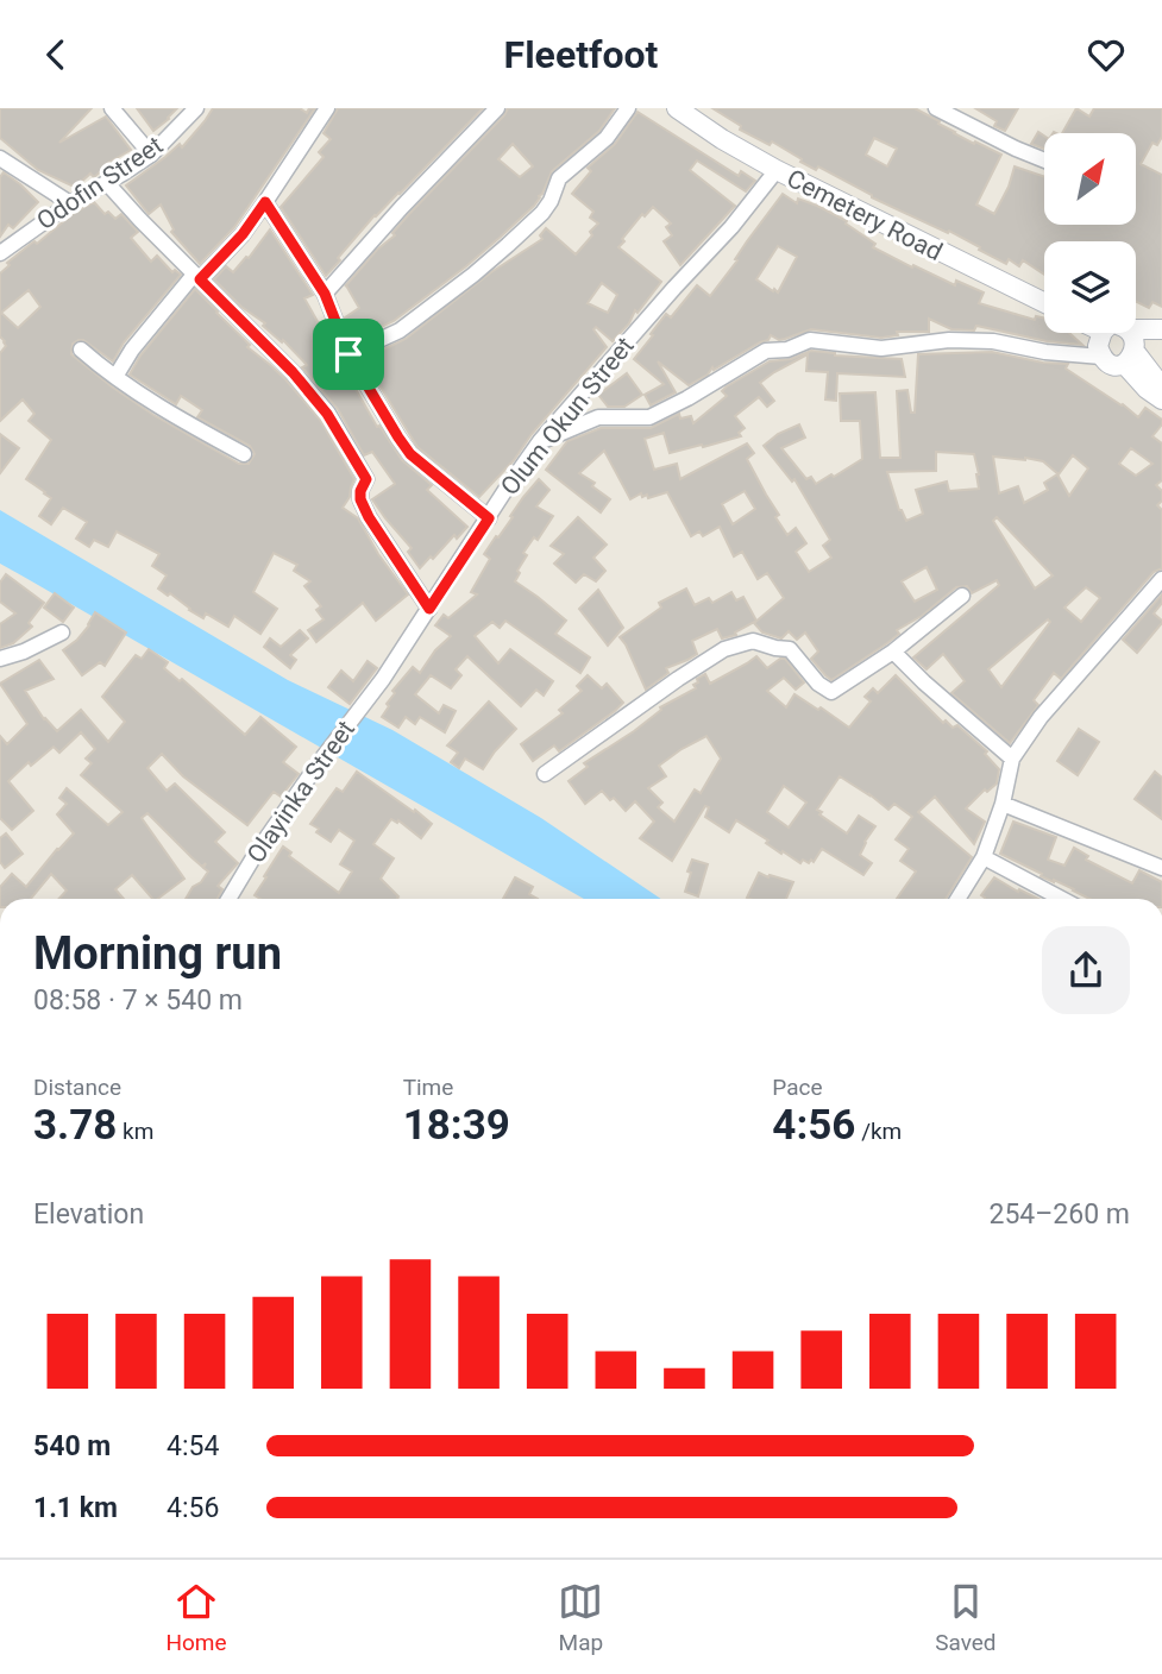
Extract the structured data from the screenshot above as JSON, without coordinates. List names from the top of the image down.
{
  "streets": {
    "main road": ["Cemetery Road"],
    "street": ["Odofin Street", "Olum Okun Street", "Olayinka Street"]
  },
  "crossings": [
    ["Cemetery Road", "Olum Okun Street"],
    ["Olum Okun Street", "Olayinka Street"]
  ],
  "north": "top right",
  "page": {
    "header": "Fleetfoot",
    "heading": ["Morning run", "08:58 · 7 × 540 m"],
    "stats": [
      ["Distance", "3.78 km"],
      ["Time", "18:39"],
      ["Pace", "4:56 /km"]
    ],
    "chart": ["Elevation", "254–260 m"],
    "list": [
      {
        "name": "540 m",
        "note": "4:54"
      },
      {
        "name": "1.1 km",
        "note": "4:56"
      }
    ],
    "tabs": ["Home", "Map", "Saved"]
  }
}
